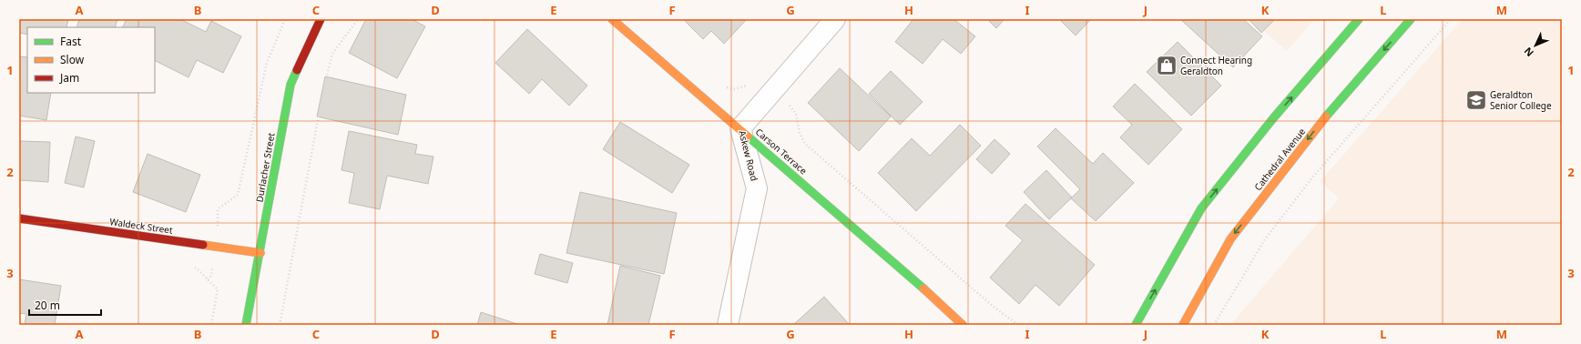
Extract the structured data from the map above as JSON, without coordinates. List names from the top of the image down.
{
  "streets": {
    "main road": [
      "Carson Terrace",
      "Cathedral Avenue",
      "Durlacher Street",
      "Waldeck Street"
    ],
    "street": ["Askew Road"]
  },
  "crossings": [
    ["Carson Terrace", "Askew Road"],
    ["Durlacher Street", "Waldeck Street"]
  ],
  "places": {
    "shop": ["Connect Hearing Geraldton"],
    "school or university": ["Geraldton Senior College"]
  },
  "legend": ["Fast", "Slow", "Jam"],
  "scale_bar": "20 m",
  "north": "bottom left",
  "grid": {
    "columns": [
      "A",
      "B",
      "C",
      "D",
      "E",
      "F",
      "G",
      "H",
      "I",
      "J",
      "K",
      "L",
      "M"
    ],
    "rows": ["1", "2", "3"]
  }
}
